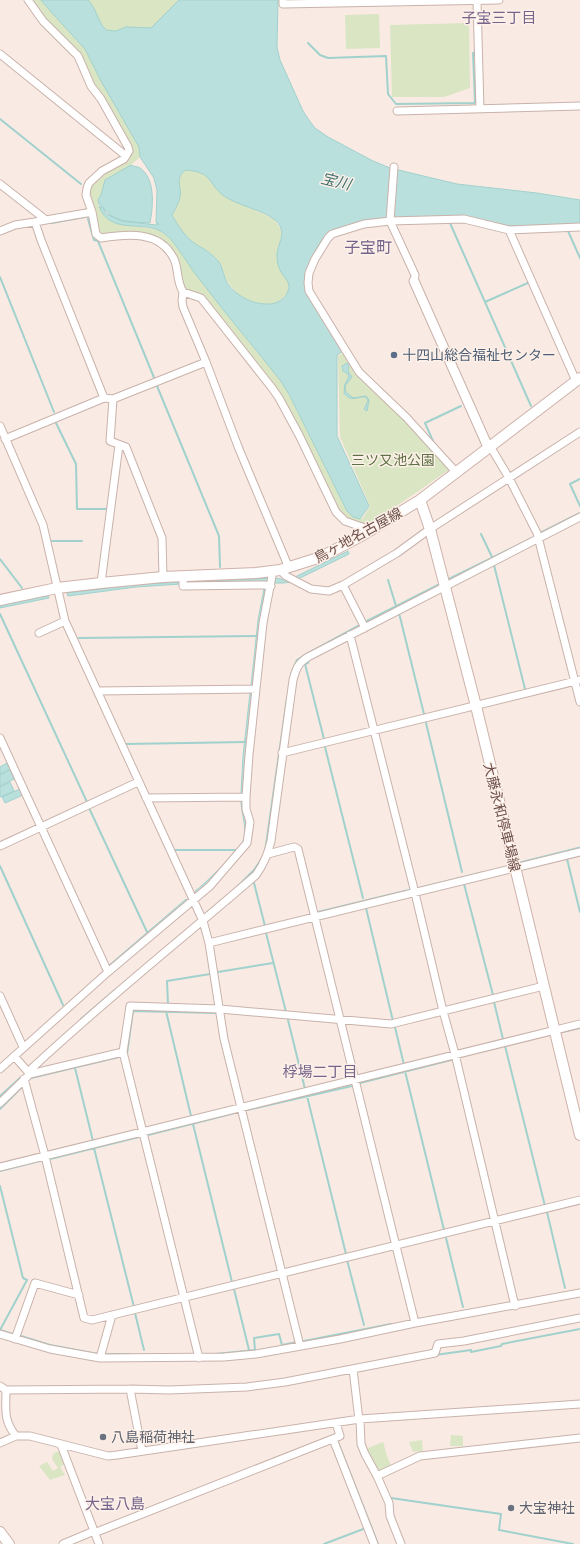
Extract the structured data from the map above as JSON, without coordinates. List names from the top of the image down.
{
  "streets": {
    "main road": ["鳥ヶ地名古屋線", "大藤永和停車場線"]
  },
  "crossings": [
    ["鳥ヶ地名古屋線", "大藤永和停車場線"]
  ],
  "districts": [
    "子宝三丁目",
    "子宝町",
    "桴場二丁目",
    "大宝八島"
  ],
  "water": ["宝川"],
  "parks": ["三ツ又池公園"],
  "places": ["十四山総合福祉センター", "八島稲荷神社", "大宝神社"]
}
